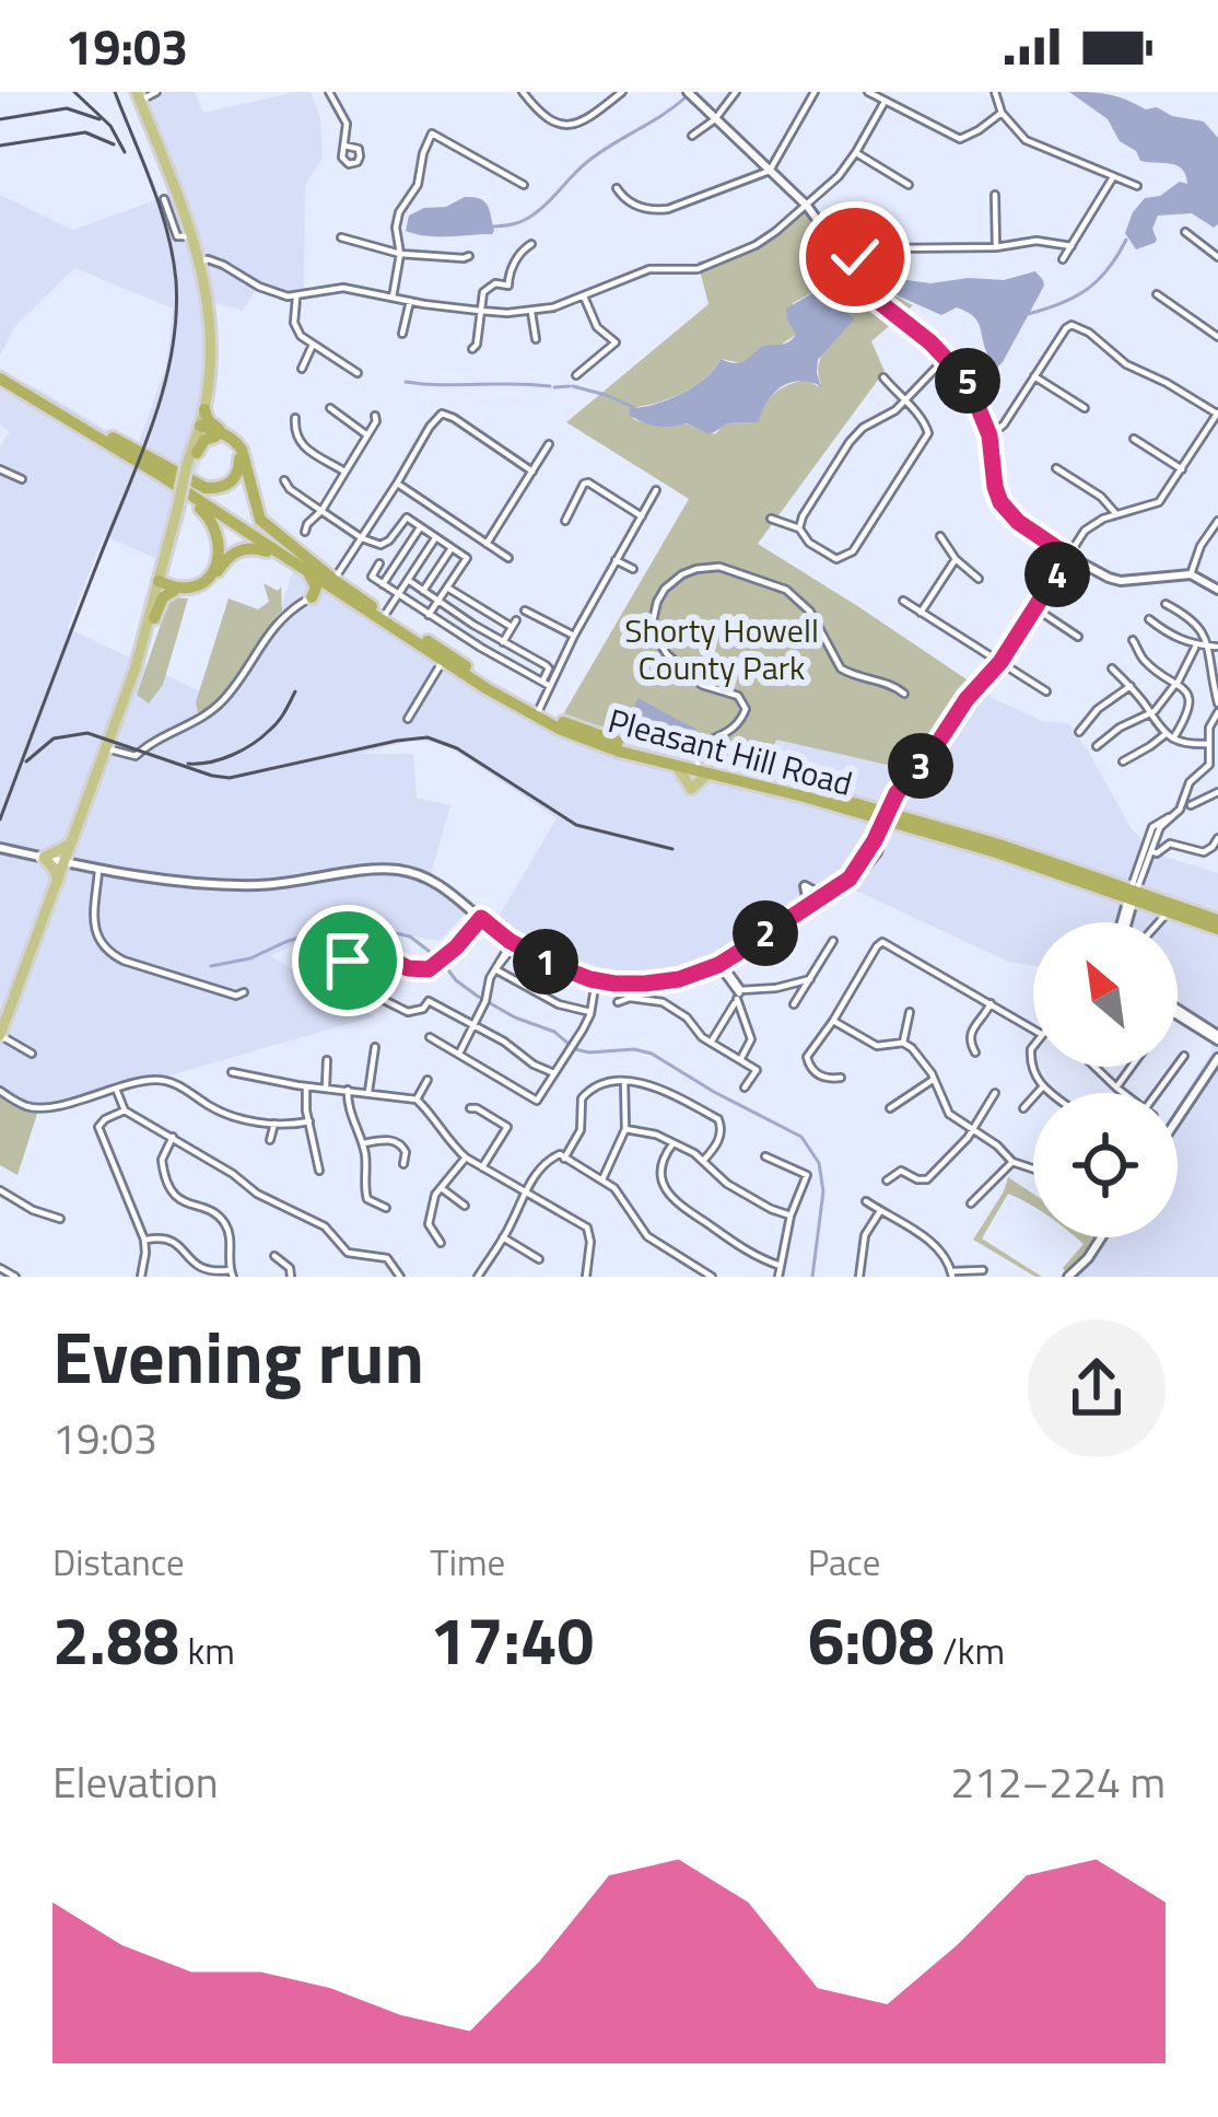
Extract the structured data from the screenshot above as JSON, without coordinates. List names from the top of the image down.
{
  "streets": {
    "highway": ["Pleasant Hill Road"]
  },
  "parks": ["Shorty Howell County Park"],
  "north": "top left",
  "page": {
    "status": "19:03",
    "pins": [
      "5",
      "4",
      "3",
      "2",
      "1"
    ],
    "heading": ["Evening run", "19:03"],
    "stats": [
      ["Distance", "2.88 km"],
      ["Time", "17:40"],
      ["Pace", "6:08 /km"]
    ],
    "chart": ["Elevation", "212–224 m"]
  }
}
